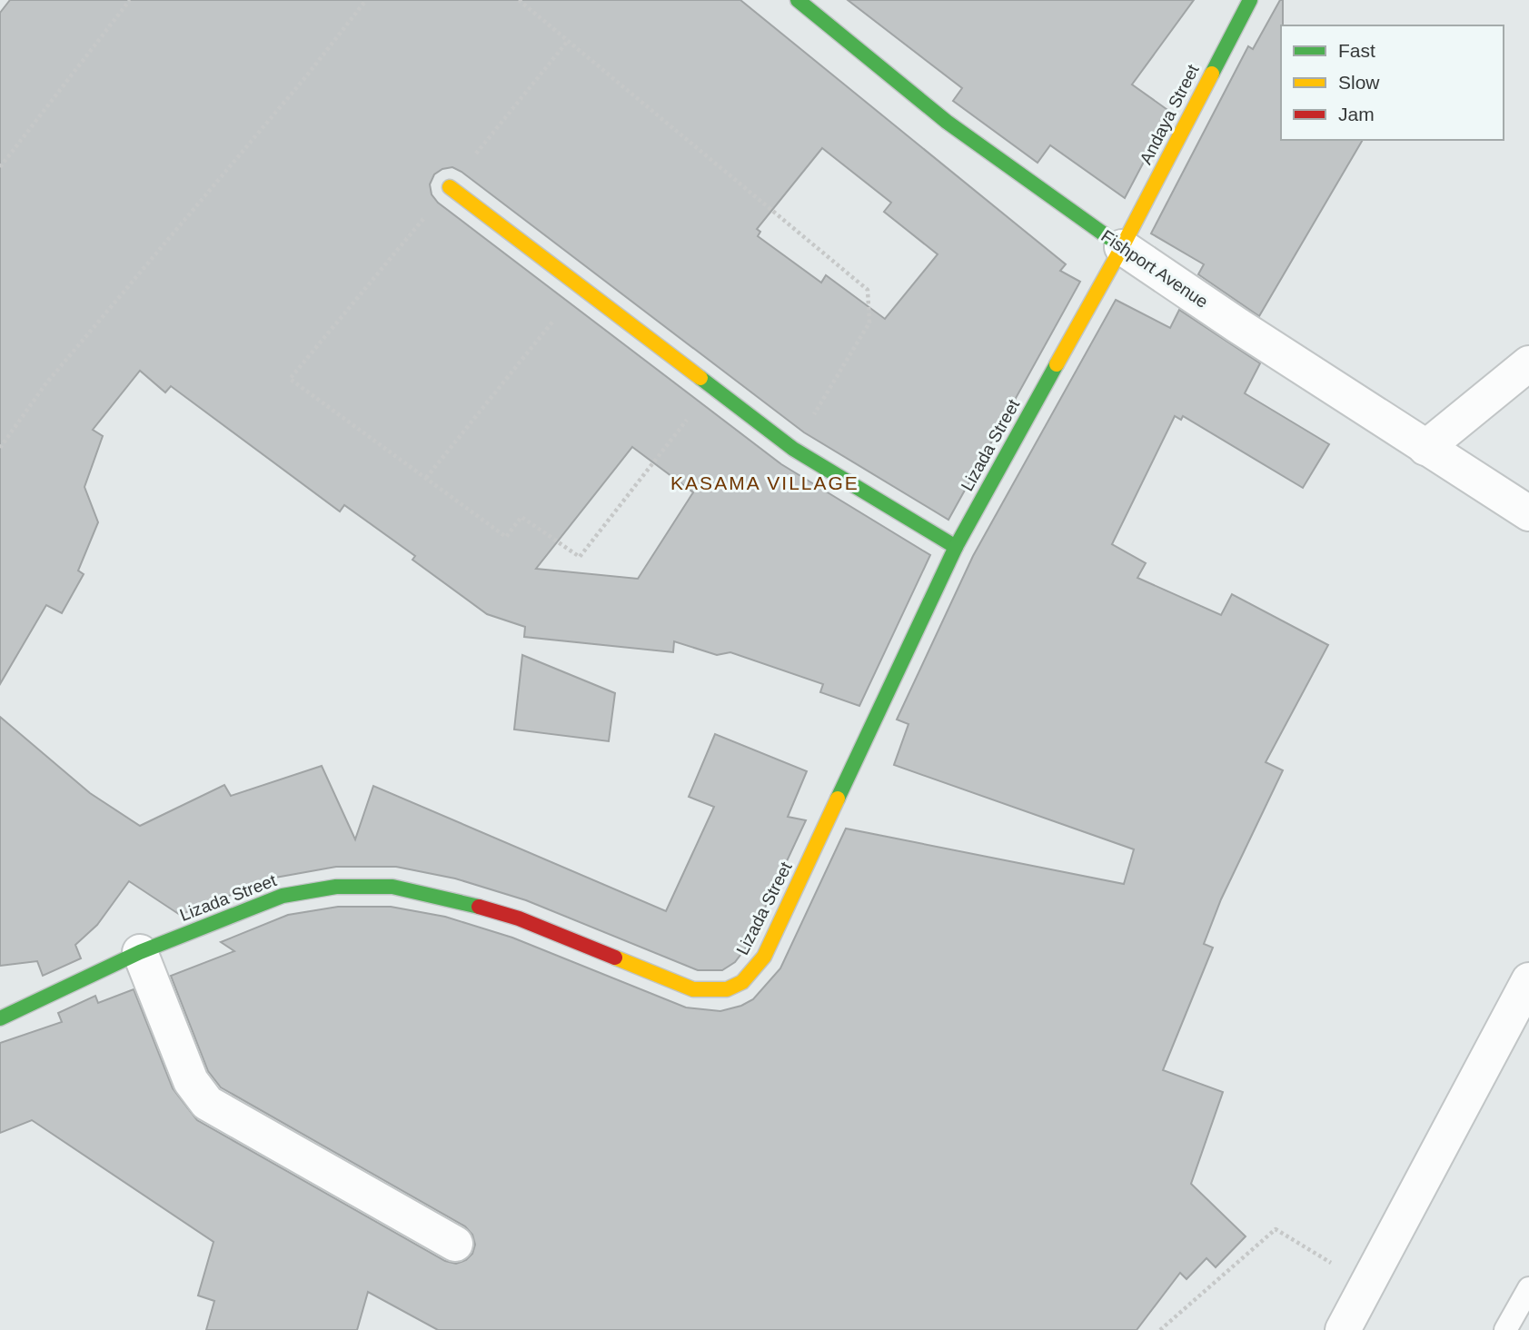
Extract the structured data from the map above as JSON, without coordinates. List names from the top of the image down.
{
  "streets": {
    "street": ["Andaya Street", "Fishport Avenue", "Lizada Street"]
  },
  "crossings": [
    ["Andaya Street", "Fishport Avenue"],
    ["Andaya Street", "Lizada Street"],
    ["Fishport Avenue", "Lizada Street"]
  ],
  "districts": ["KASAMA VILLAGE"],
  "legend": ["Fast", "Slow", "Jam"]
}
